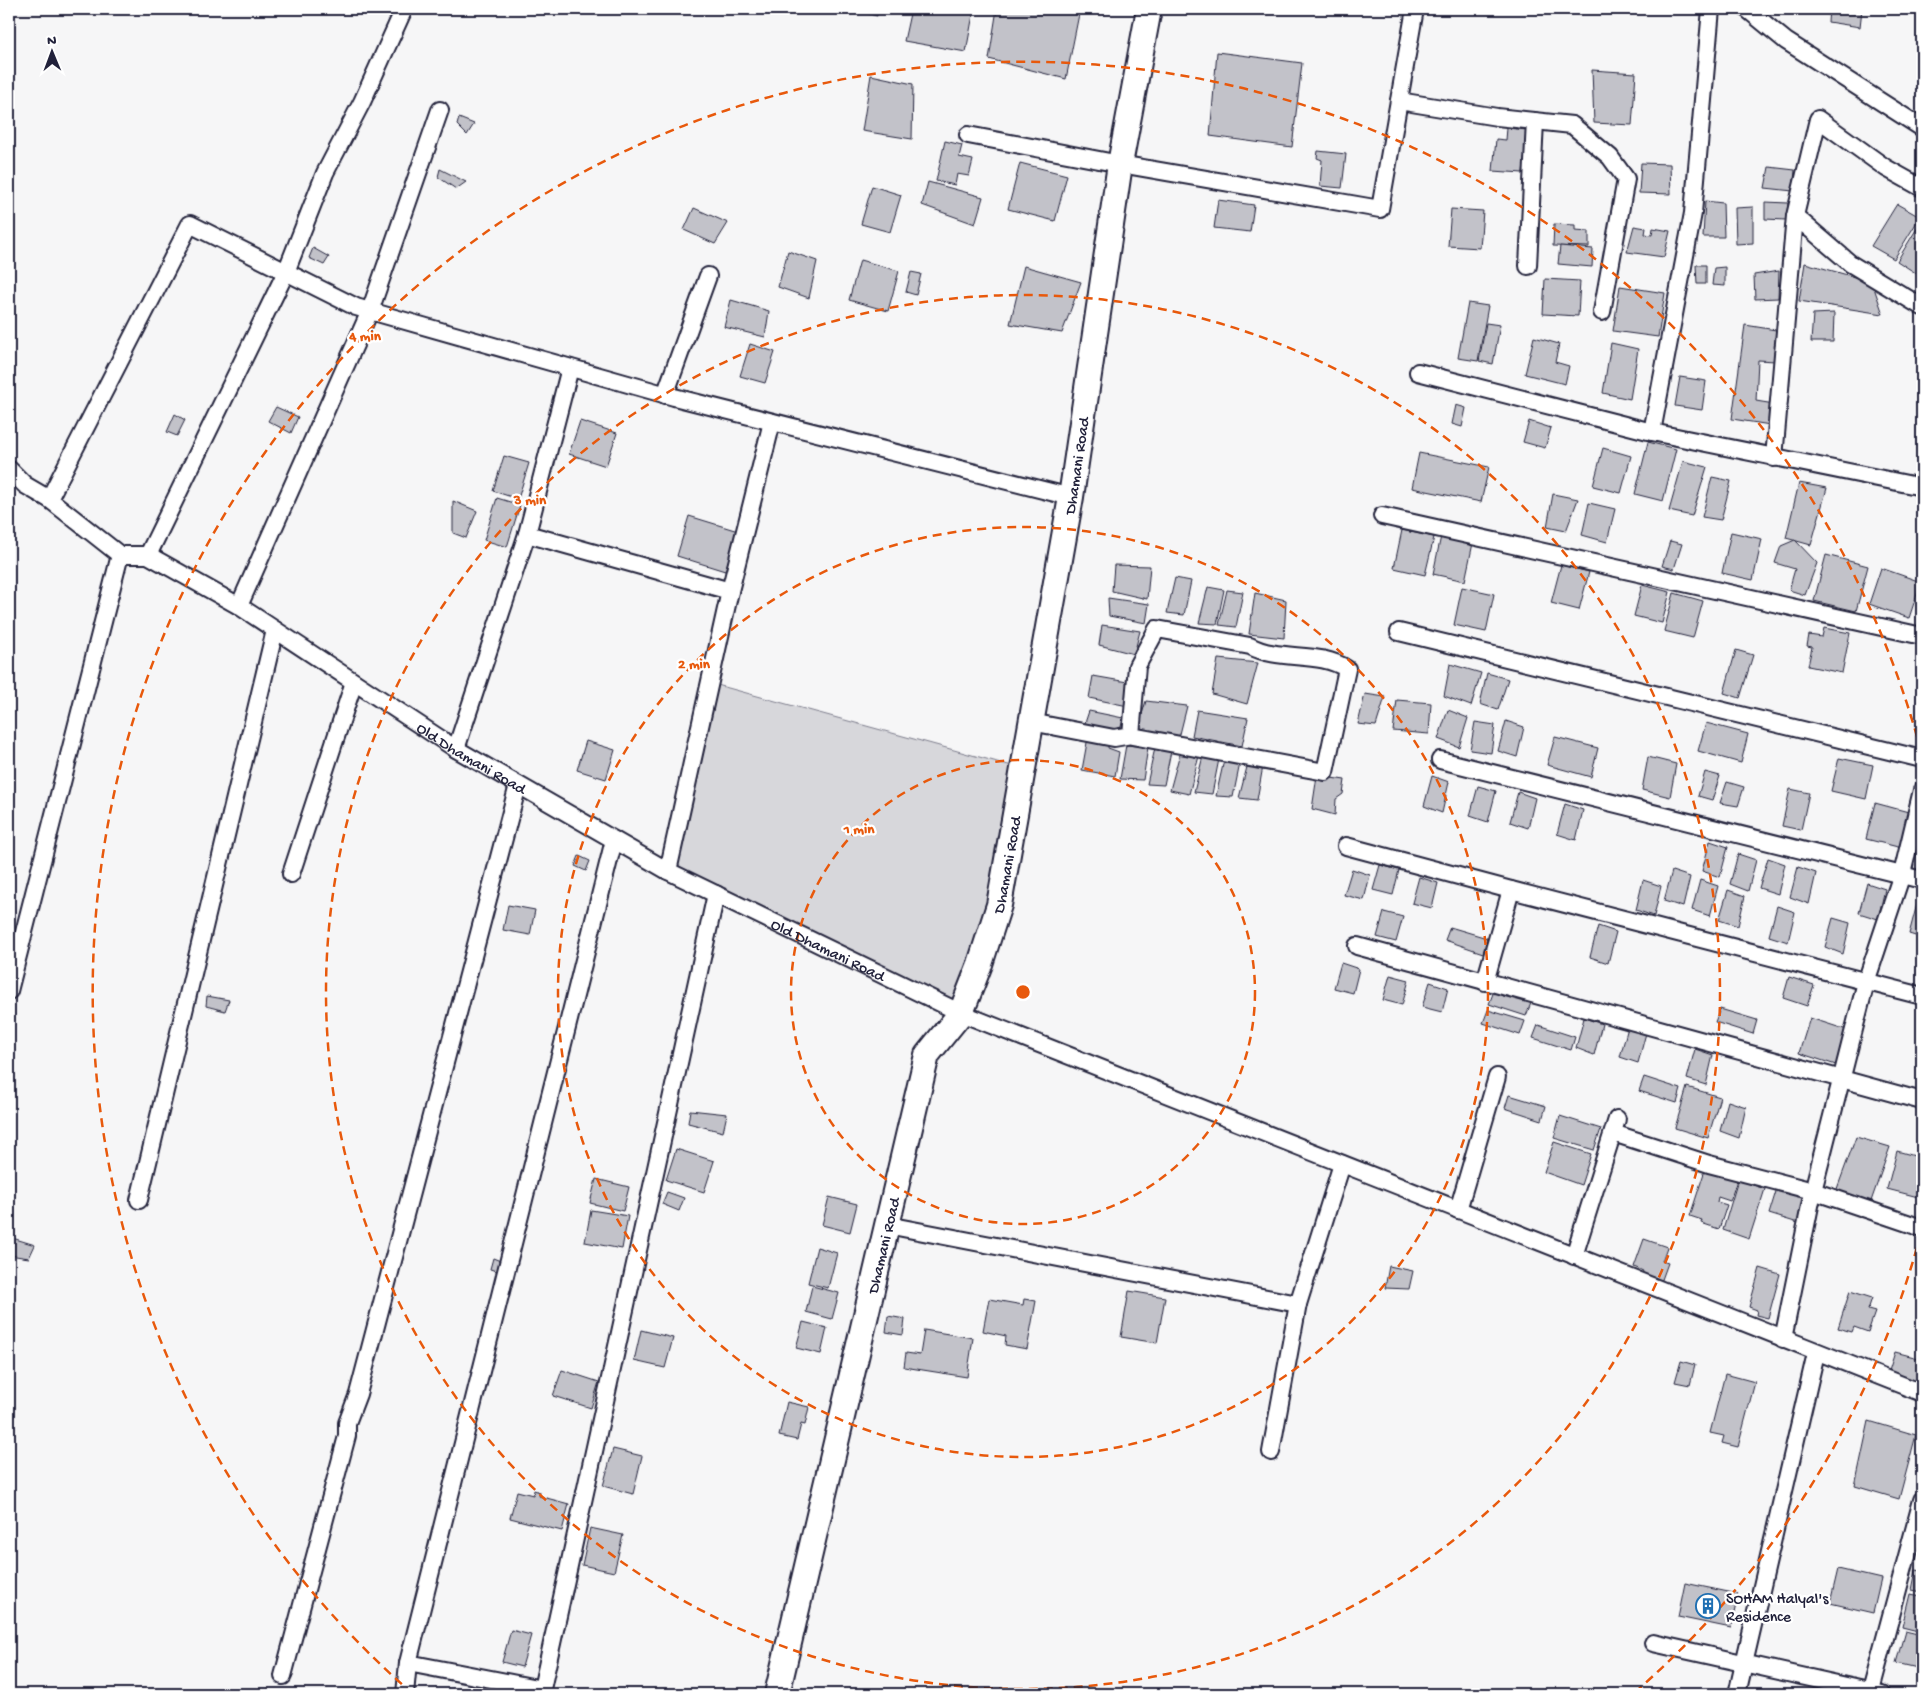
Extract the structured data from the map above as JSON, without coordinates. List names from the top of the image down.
{
  "streets": {
    "main road": ["Dhamani Road"],
    "street": ["Old Dhamani Road"]
  },
  "crossings": [
    ["Dhamani Road", "Old Dhamani Road"]
  ],
  "places": {
    "building": ["SOHAM Halyal's Residence"]
  },
  "north": "top",
  "rings": [
    "4 min",
    "3 min",
    "2 min",
    "1 min"
  ]
}
